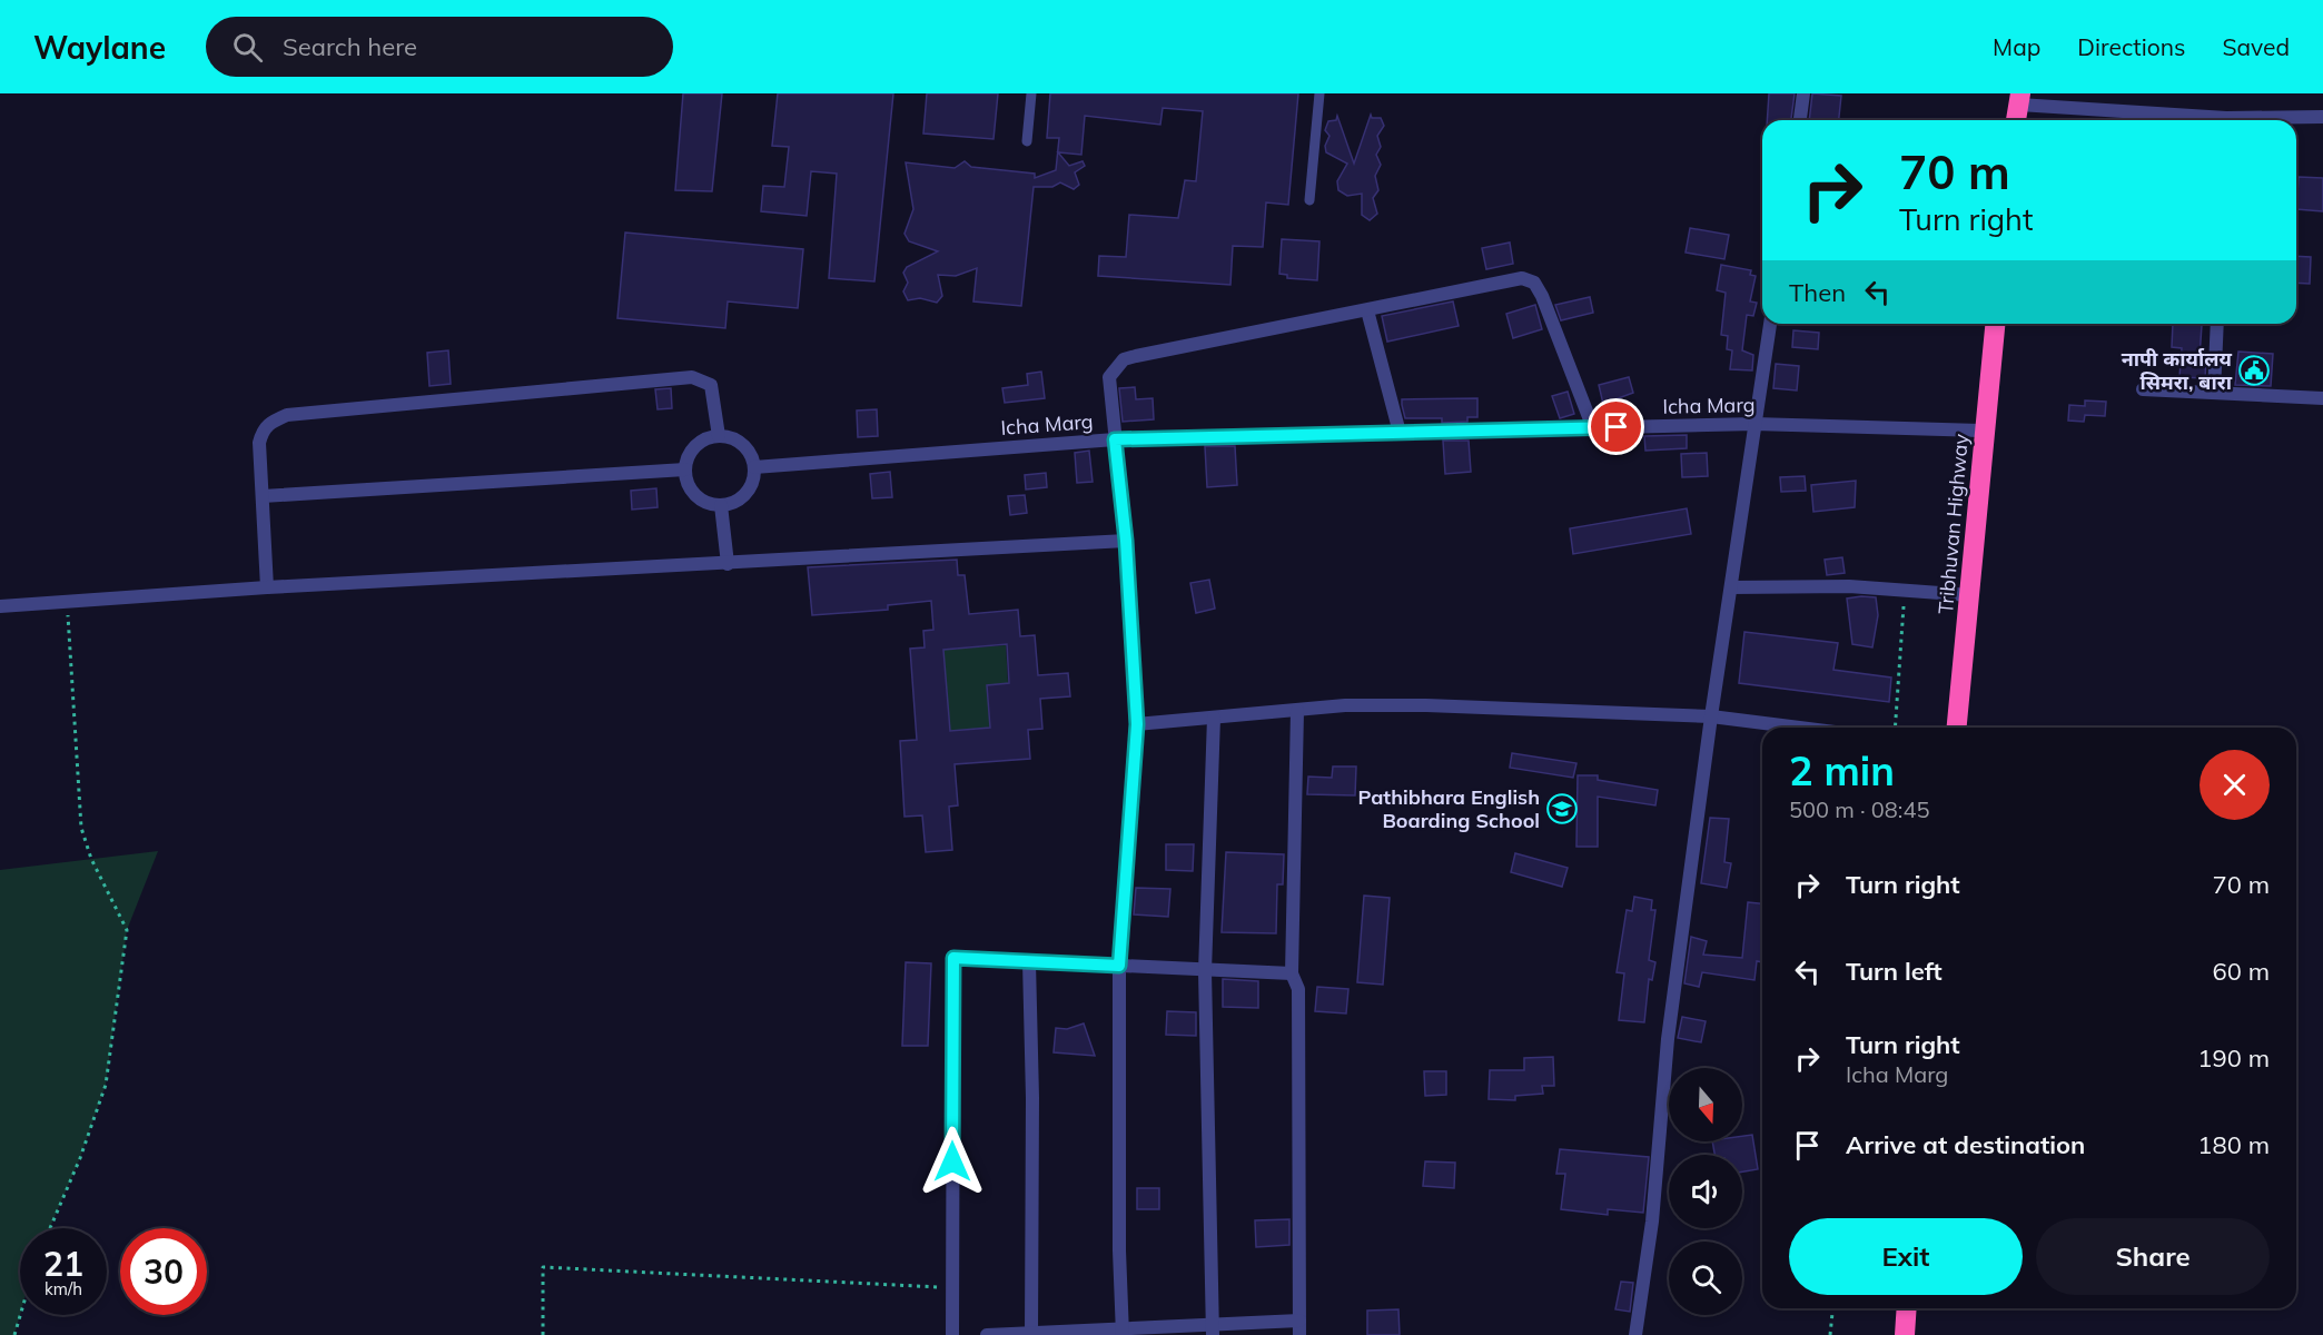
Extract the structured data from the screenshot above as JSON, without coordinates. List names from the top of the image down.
{
  "streets": {
    "highway": ["Tribhuvan Highway"],
    "street": ["Icha Marg"]
  },
  "crossings": [
    ["Icha Marg", "Tribhuvan Highway"]
  ],
  "places": {
    "public building": ["नापी कार्यालय सिमरा, बारा"],
    "school or university": ["Pathibhara English Boarding School"]
  },
  "north": "bottom",
  "page": {
    "header": "Waylane",
    "search": "Search here",
    "nav": ["Map", "Directions", "Saved"],
    "turn": ["70 m", "Turn right"],
    "then": "Then",
    "heading": ["2 min", "500 m · 08:45"],
    "list": [
      {
        "name": "Turn right",
        "value": "70 m"
      },
      {
        "name": "Turn left",
        "value": "60 m"
      },
      {
        "name": "Turn right",
        "note": "Icha Marg",
        "value": "190 m"
      },
      {
        "name": "Arrive at destination",
        "value": "180 m"
      }
    ],
    "buttons": ["Exit", "Share"],
    "speed": "21 km/h",
    "limit": "30"
  }
}
